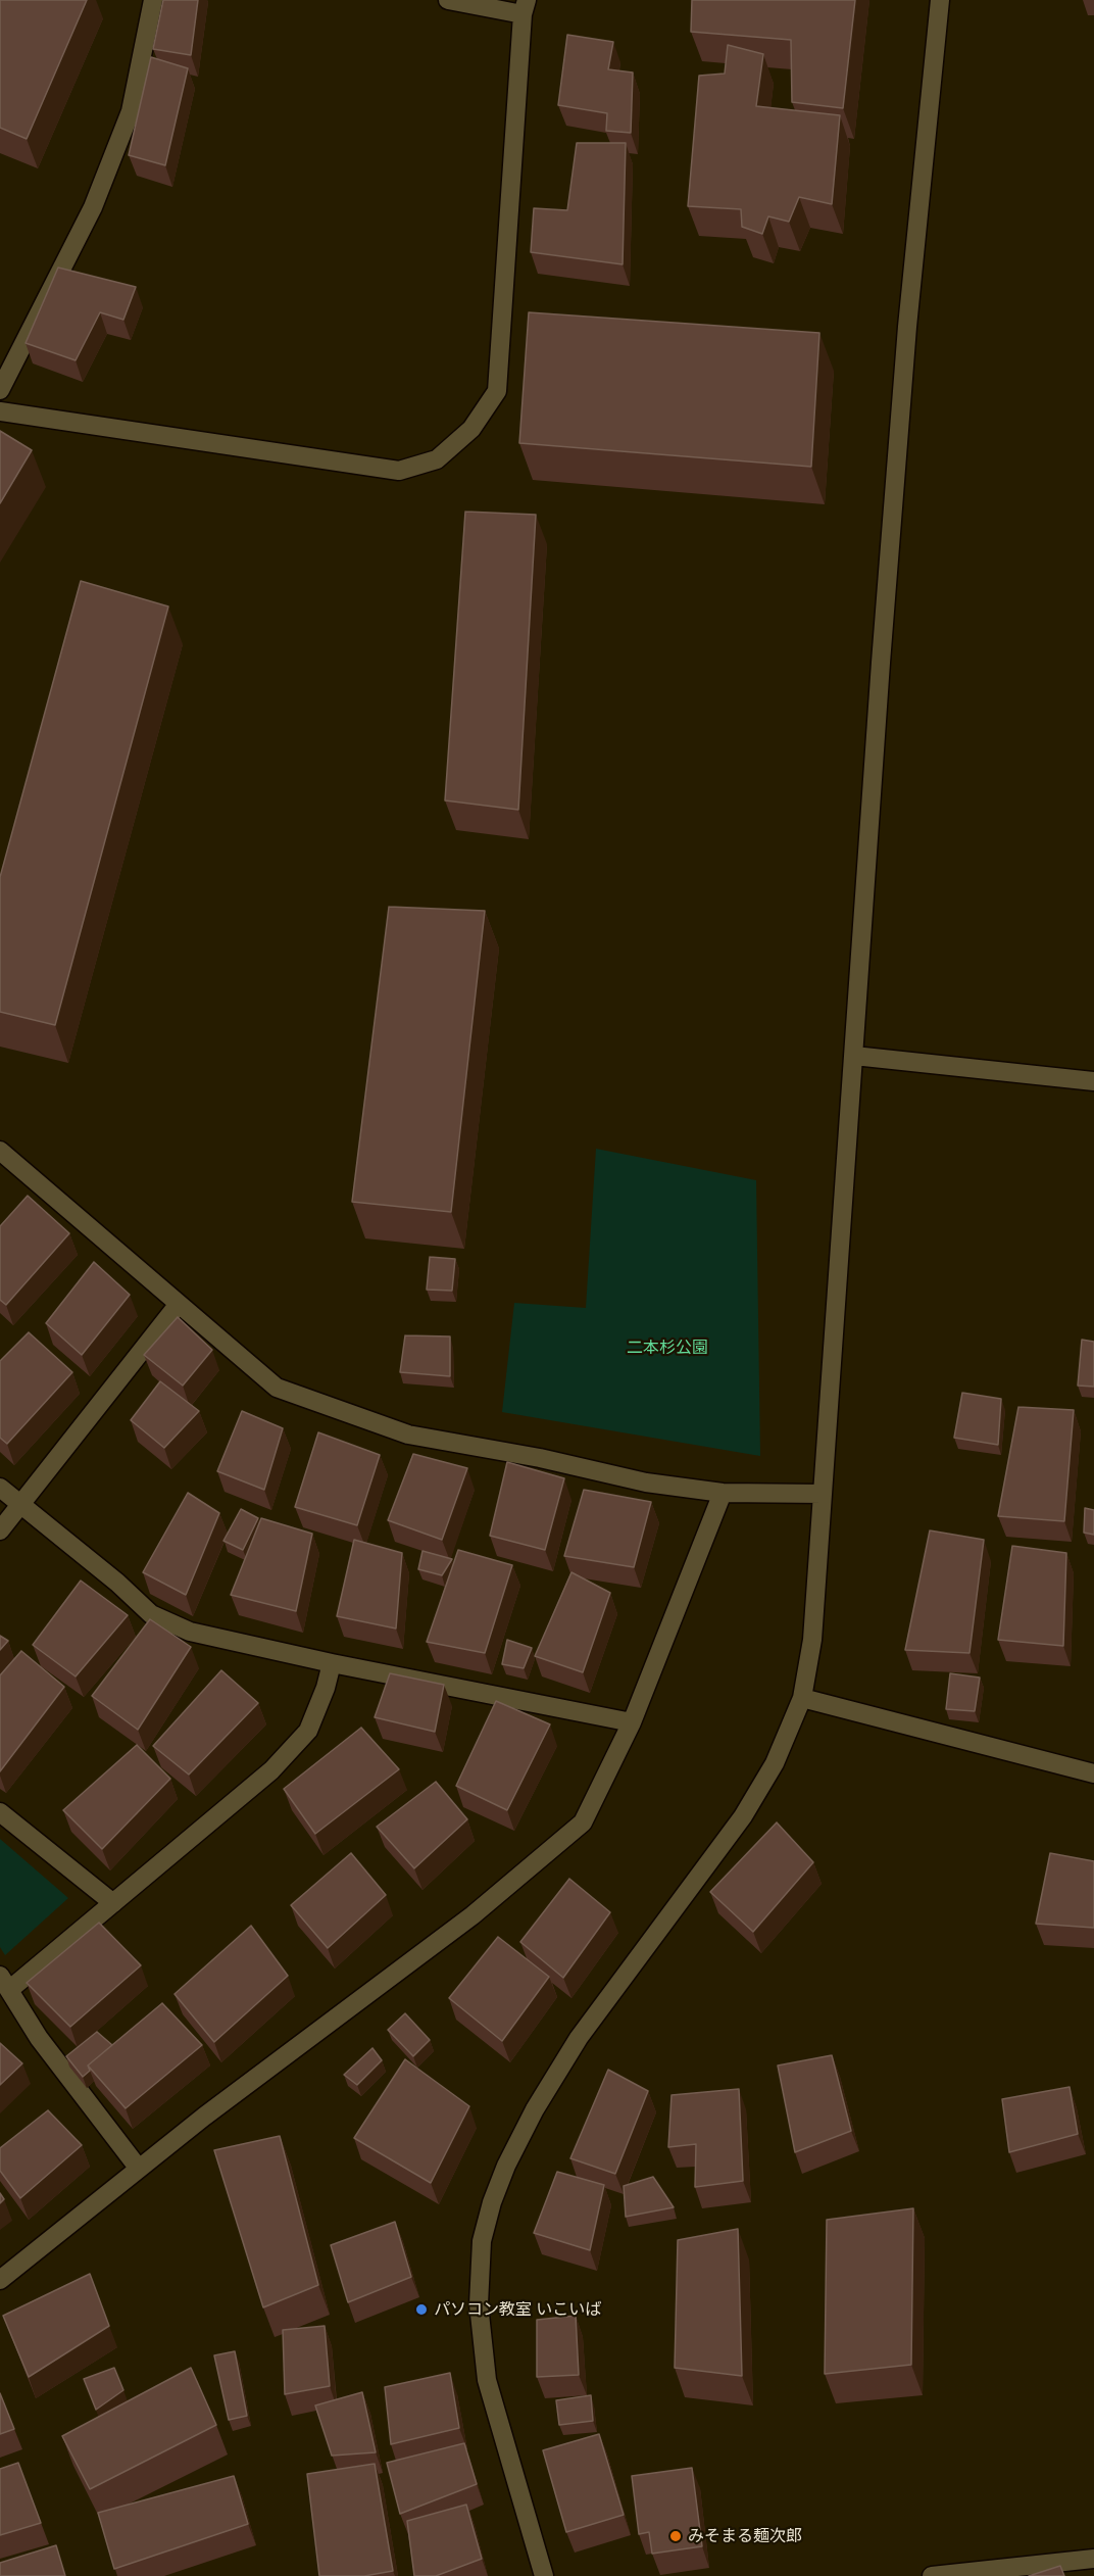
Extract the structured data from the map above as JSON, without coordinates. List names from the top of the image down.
{
  "parks": ["二本杉公園"],
  "places": ["パソコン教室 いこいば", "みそまる麺次郎"]
}
